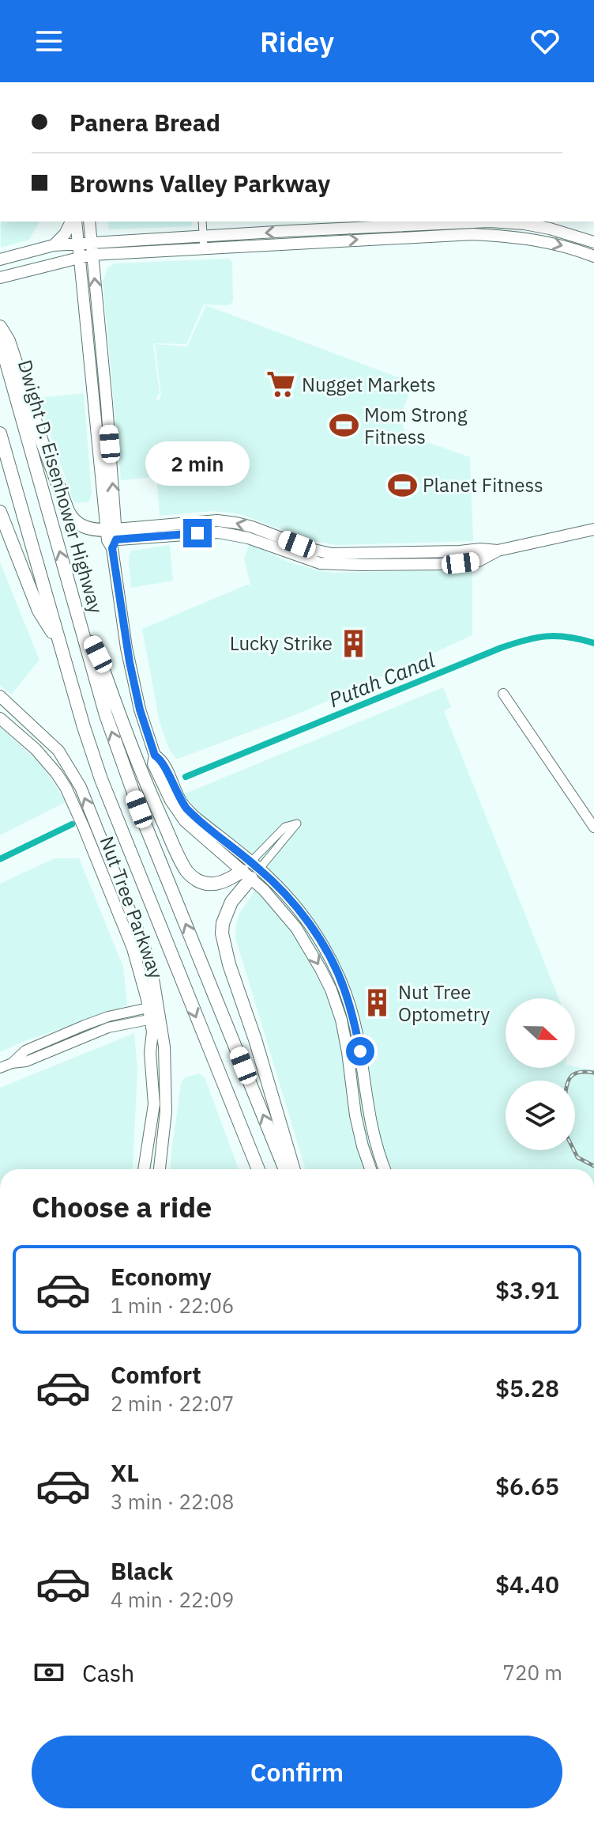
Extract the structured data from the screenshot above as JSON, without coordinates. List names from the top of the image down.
{
  "streets": {
    "highway": ["Dwight D. Eisenhower Highway"],
    "main road": ["Nut Tree Parkway"]
  },
  "water": ["Putah Canal"],
  "places": {
    "supermarket": ["Nugget Markets"],
    "sports": ["Mom Strong Fitness", "Planet Fitness"],
    "building": ["Lucky Strike", "Nut Tree Optometry"]
  },
  "north": "right",
  "page": {
    "header": "Ridey",
    "banner": ["Panera Bread", "Browns Valley Parkway"],
    "bubble": "2 min",
    "heading": "Choose a ride",
    "list": [
      {
        "name": "Economy",
        "note": "1 min · 22:06",
        "value": "$3.91"
      },
      {
        "name": "Comfort",
        "note": "2 min · 22:07",
        "value": "$5.28"
      },
      {
        "name": "XL",
        "note": "3 min · 22:08",
        "value": "$6.65"
      },
      {
        "name": "Black",
        "note": "4 min · 22:09",
        "value": "$4.40"
      }
    ],
    "pay": ["Cash", "720 m"],
    "buttons": "Confirm"
  }
}
